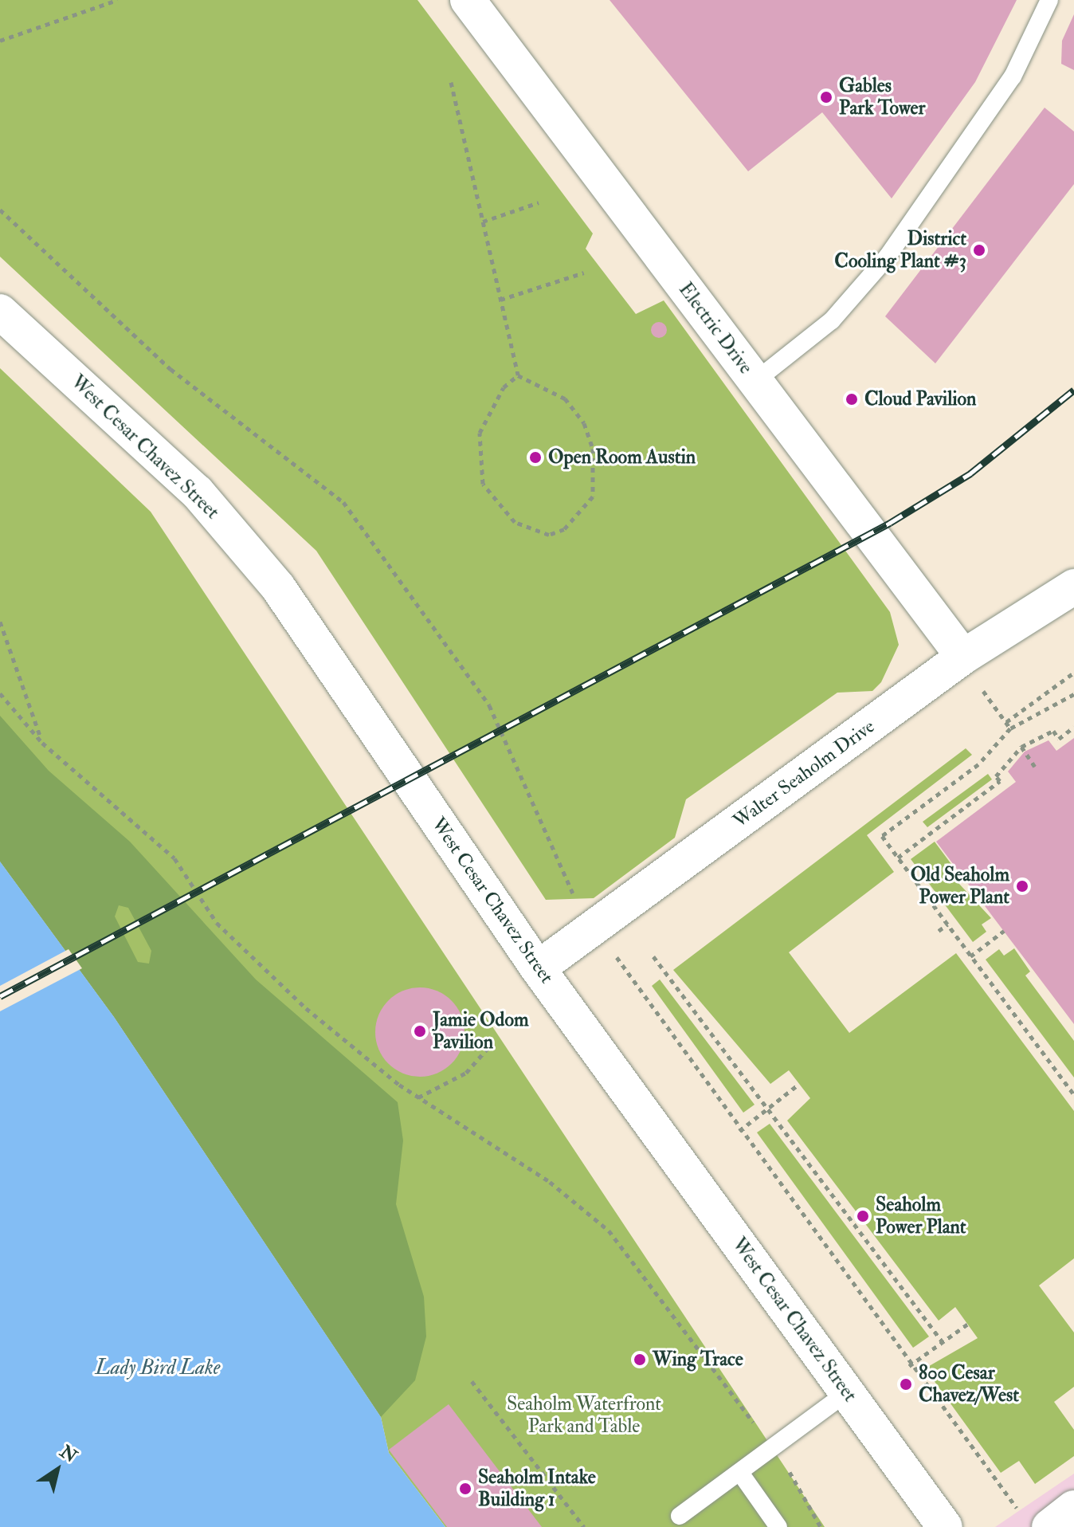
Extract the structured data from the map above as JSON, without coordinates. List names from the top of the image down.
{
  "streets": {
    "main road": ["Electric Drive", "West Cesar Chavez Street", "Walter Seaholm Drive"]
  },
  "crossings": [
    ["Electric Drive", "Walter Seaholm Drive"],
    ["West Cesar Chavez Street", "Walter Seaholm Drive"]
  ],
  "water": ["Lady Bird Lake"],
  "parks": ["Seaholm Waterfront Park and Table"],
  "places": [
    "Gables Park Tower",
    "District Cooling Plant #3",
    "Cloud Pavilion",
    "Open Room Austin",
    "Old Seaholm Power Plant",
    "Jamie Odom Pavilion",
    "Seaholm Power Plant",
    "Wing Trace",
    "800 Cesar Chavez/West",
    "Seaholm Intake Building 1"
  ],
  "north": "top right"
}
